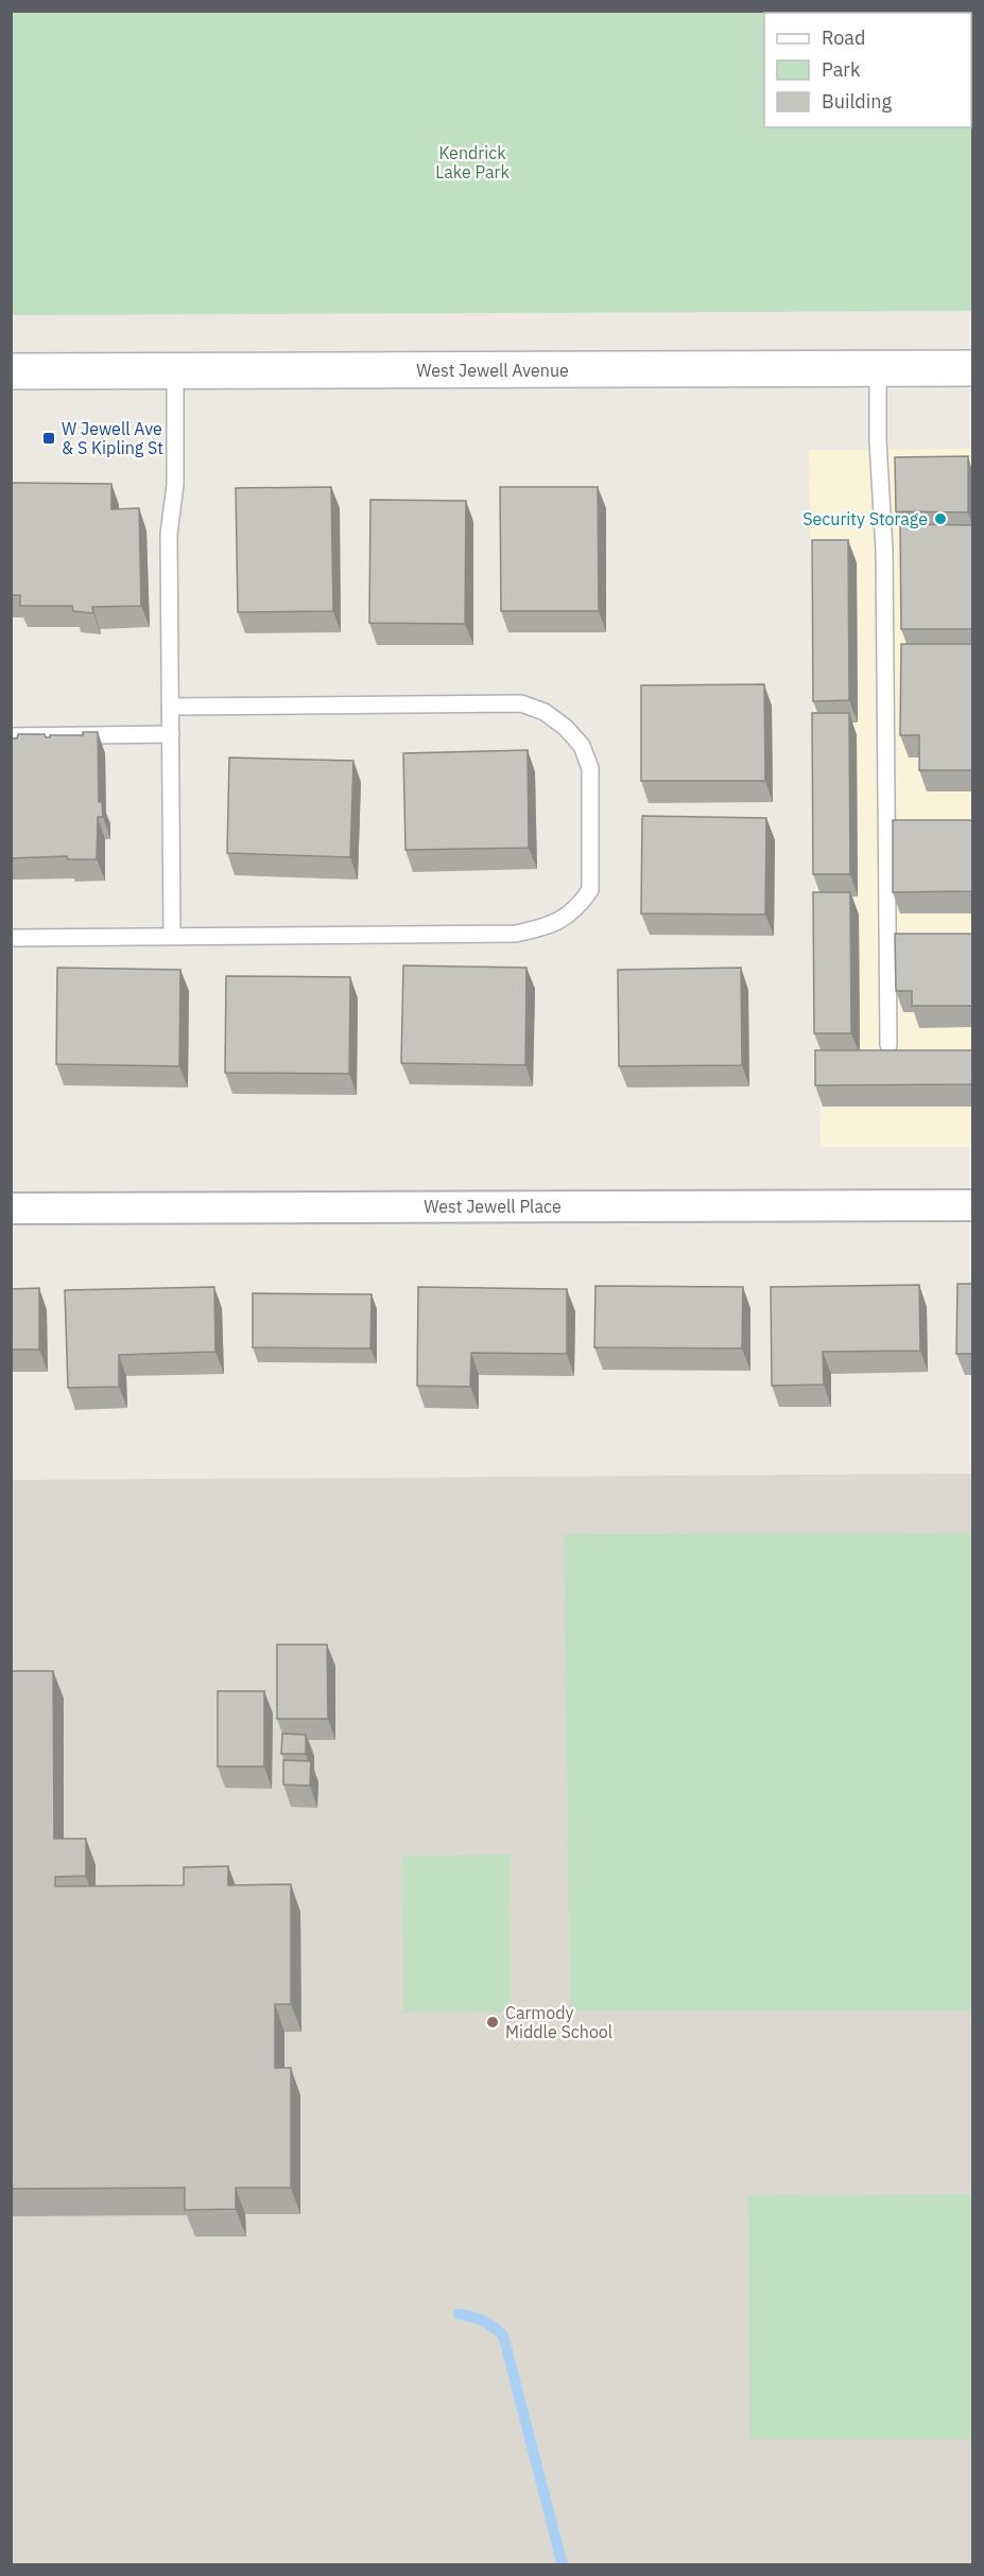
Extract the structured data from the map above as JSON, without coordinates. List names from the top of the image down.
{
  "streets": {
    "main road": ["West Jewell Avenue"],
    "street": ["West Jewell Place"]
  },
  "parks": ["Kendrick Lake Park"],
  "places": {
    "transit": ["W Jewell Ave & S Kipling St"],
    "other": ["Security Storage", "Carmody Middle School"]
  },
  "legend": ["Road", "Park", "Building"]
}
